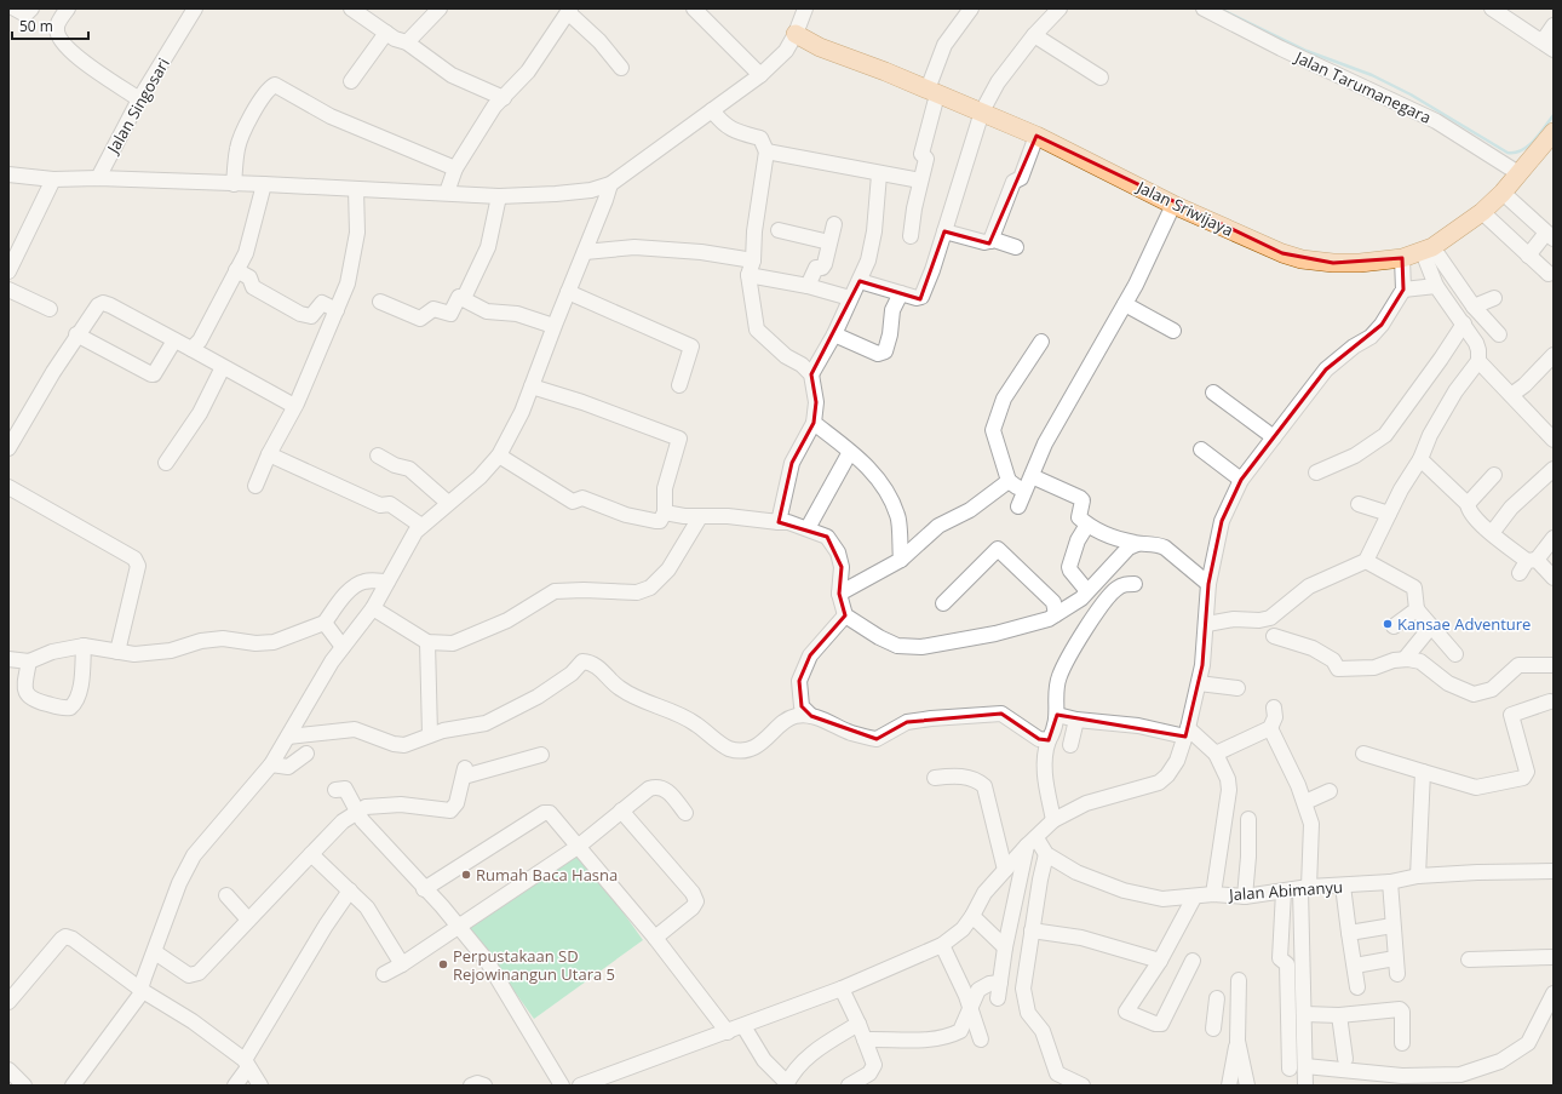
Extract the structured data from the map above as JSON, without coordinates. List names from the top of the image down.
{
  "streets": {
    "main road": ["Jalan Sriwijaya"],
    "street": ["Jalan Tarumanegara", "Jalan Singosari", "Jalan Abimanyu"]
  },
  "crossings": [
    ["Jalan Tarumanegara", "Jalan Sriwijaya"]
  ],
  "places": ["Kansae Adventure", "Rumah Baca Hasna", "Perpustakaan SD Rejowinangun Utara 5"],
  "scale_bar": "50 m"
}
